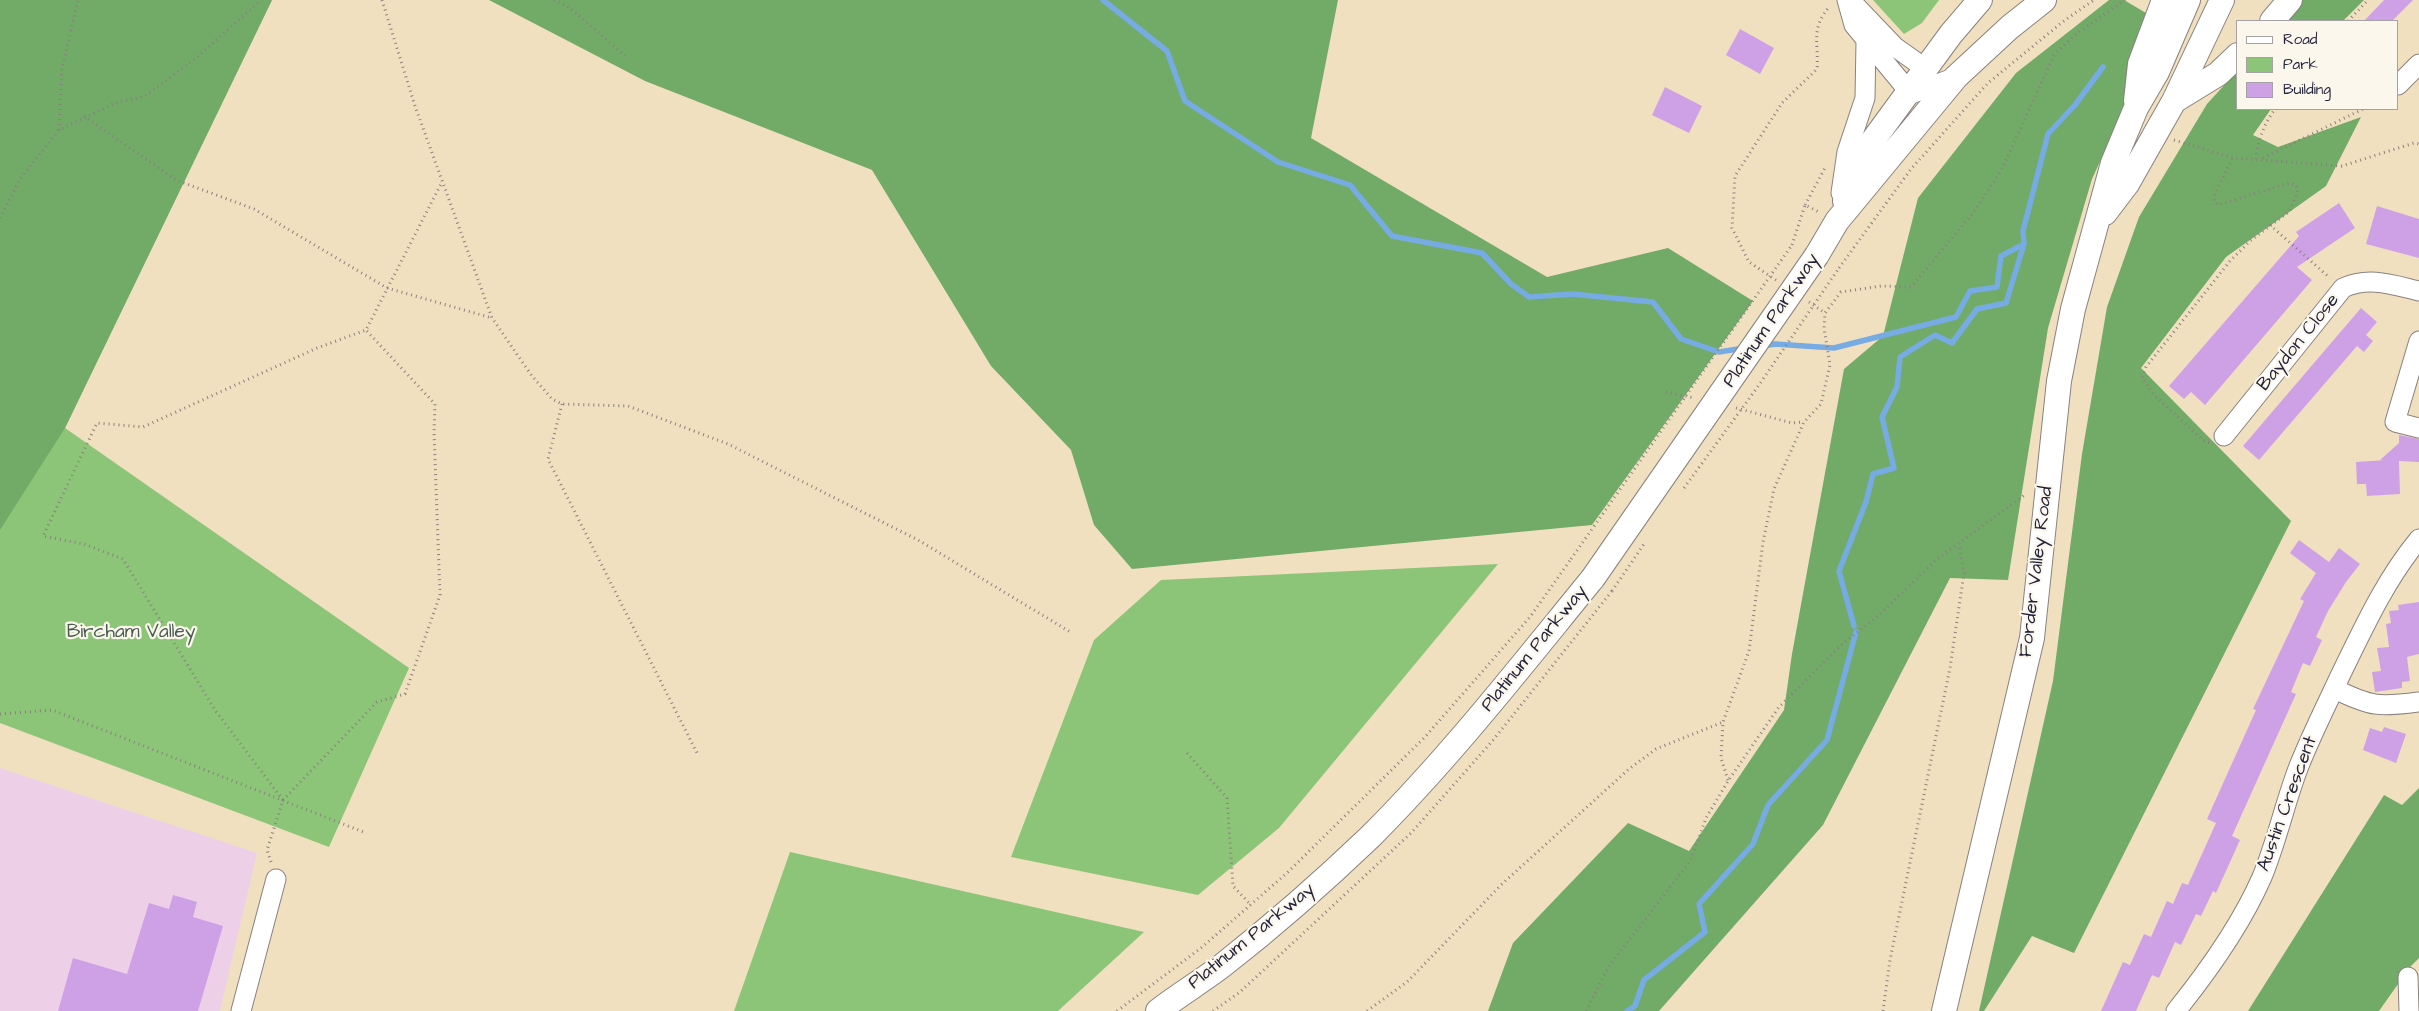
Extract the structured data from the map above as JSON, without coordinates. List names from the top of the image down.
{
  "streets": {
    "main road": ["Platinum Parkway", "Forder Valley Road"],
    "street": ["Baydon Close", "Austin Crescent"]
  },
  "parks": ["Bircham Valley"],
  "legend": ["Road", "Park", "Building"]
}
